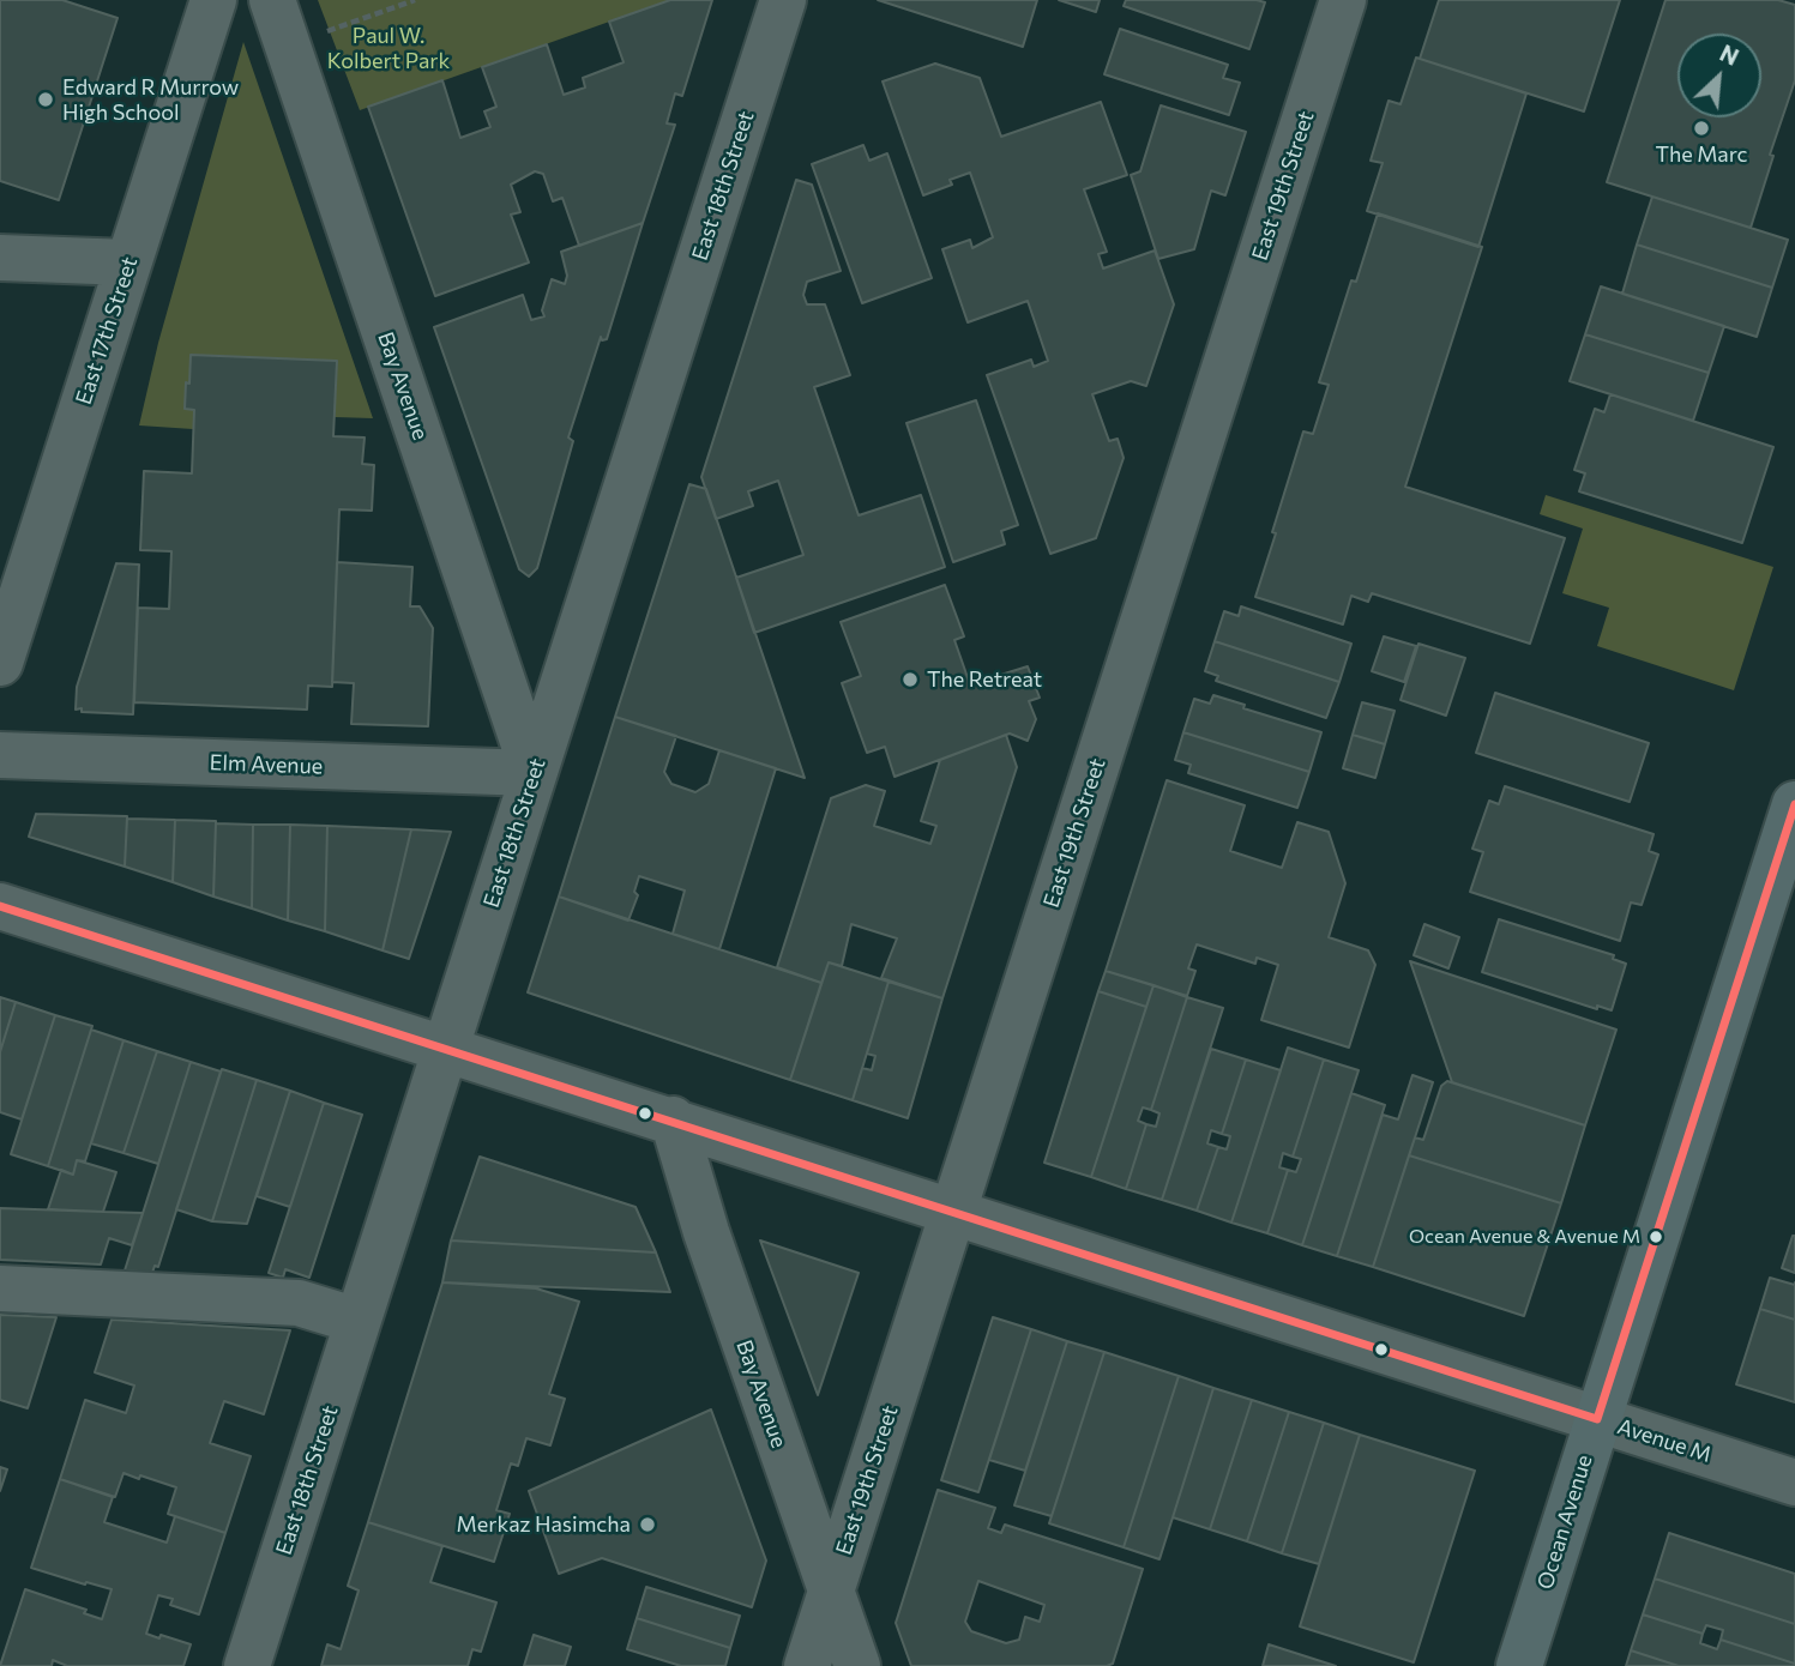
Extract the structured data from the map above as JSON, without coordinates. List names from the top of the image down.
{
  "streets": {
    "main road": ["Ocean Avenue"],
    "street": [
      "East 18th Street",
      "East 19th Street",
      "East 17th Street",
      "Bay Avenue",
      "Elm Avenue",
      "Avenue M"
    ]
  },
  "crossings": [
    ["East 18th Street", "Bay Avenue"],
    ["East 18th Street", "Elm Avenue"],
    ["East 18th Street", "Avenue M"],
    ["East 19th Street", "Bay Avenue"],
    ["East 19th Street", "Avenue M"],
    ["Bay Avenue", "Elm Avenue"],
    ["Bay Avenue", "Avenue M"],
    ["Avenue M", "Ocean Avenue"]
  ],
  "parks": ["Paul W. Kolbert Park"],
  "places": [
    "Edward R Murrow High School",
    "The Marc",
    "The Retreat",
    "Ocean Avenue & Avenue M",
    "Merkaz Hasimcha"
  ],
  "north": "top right"
}
